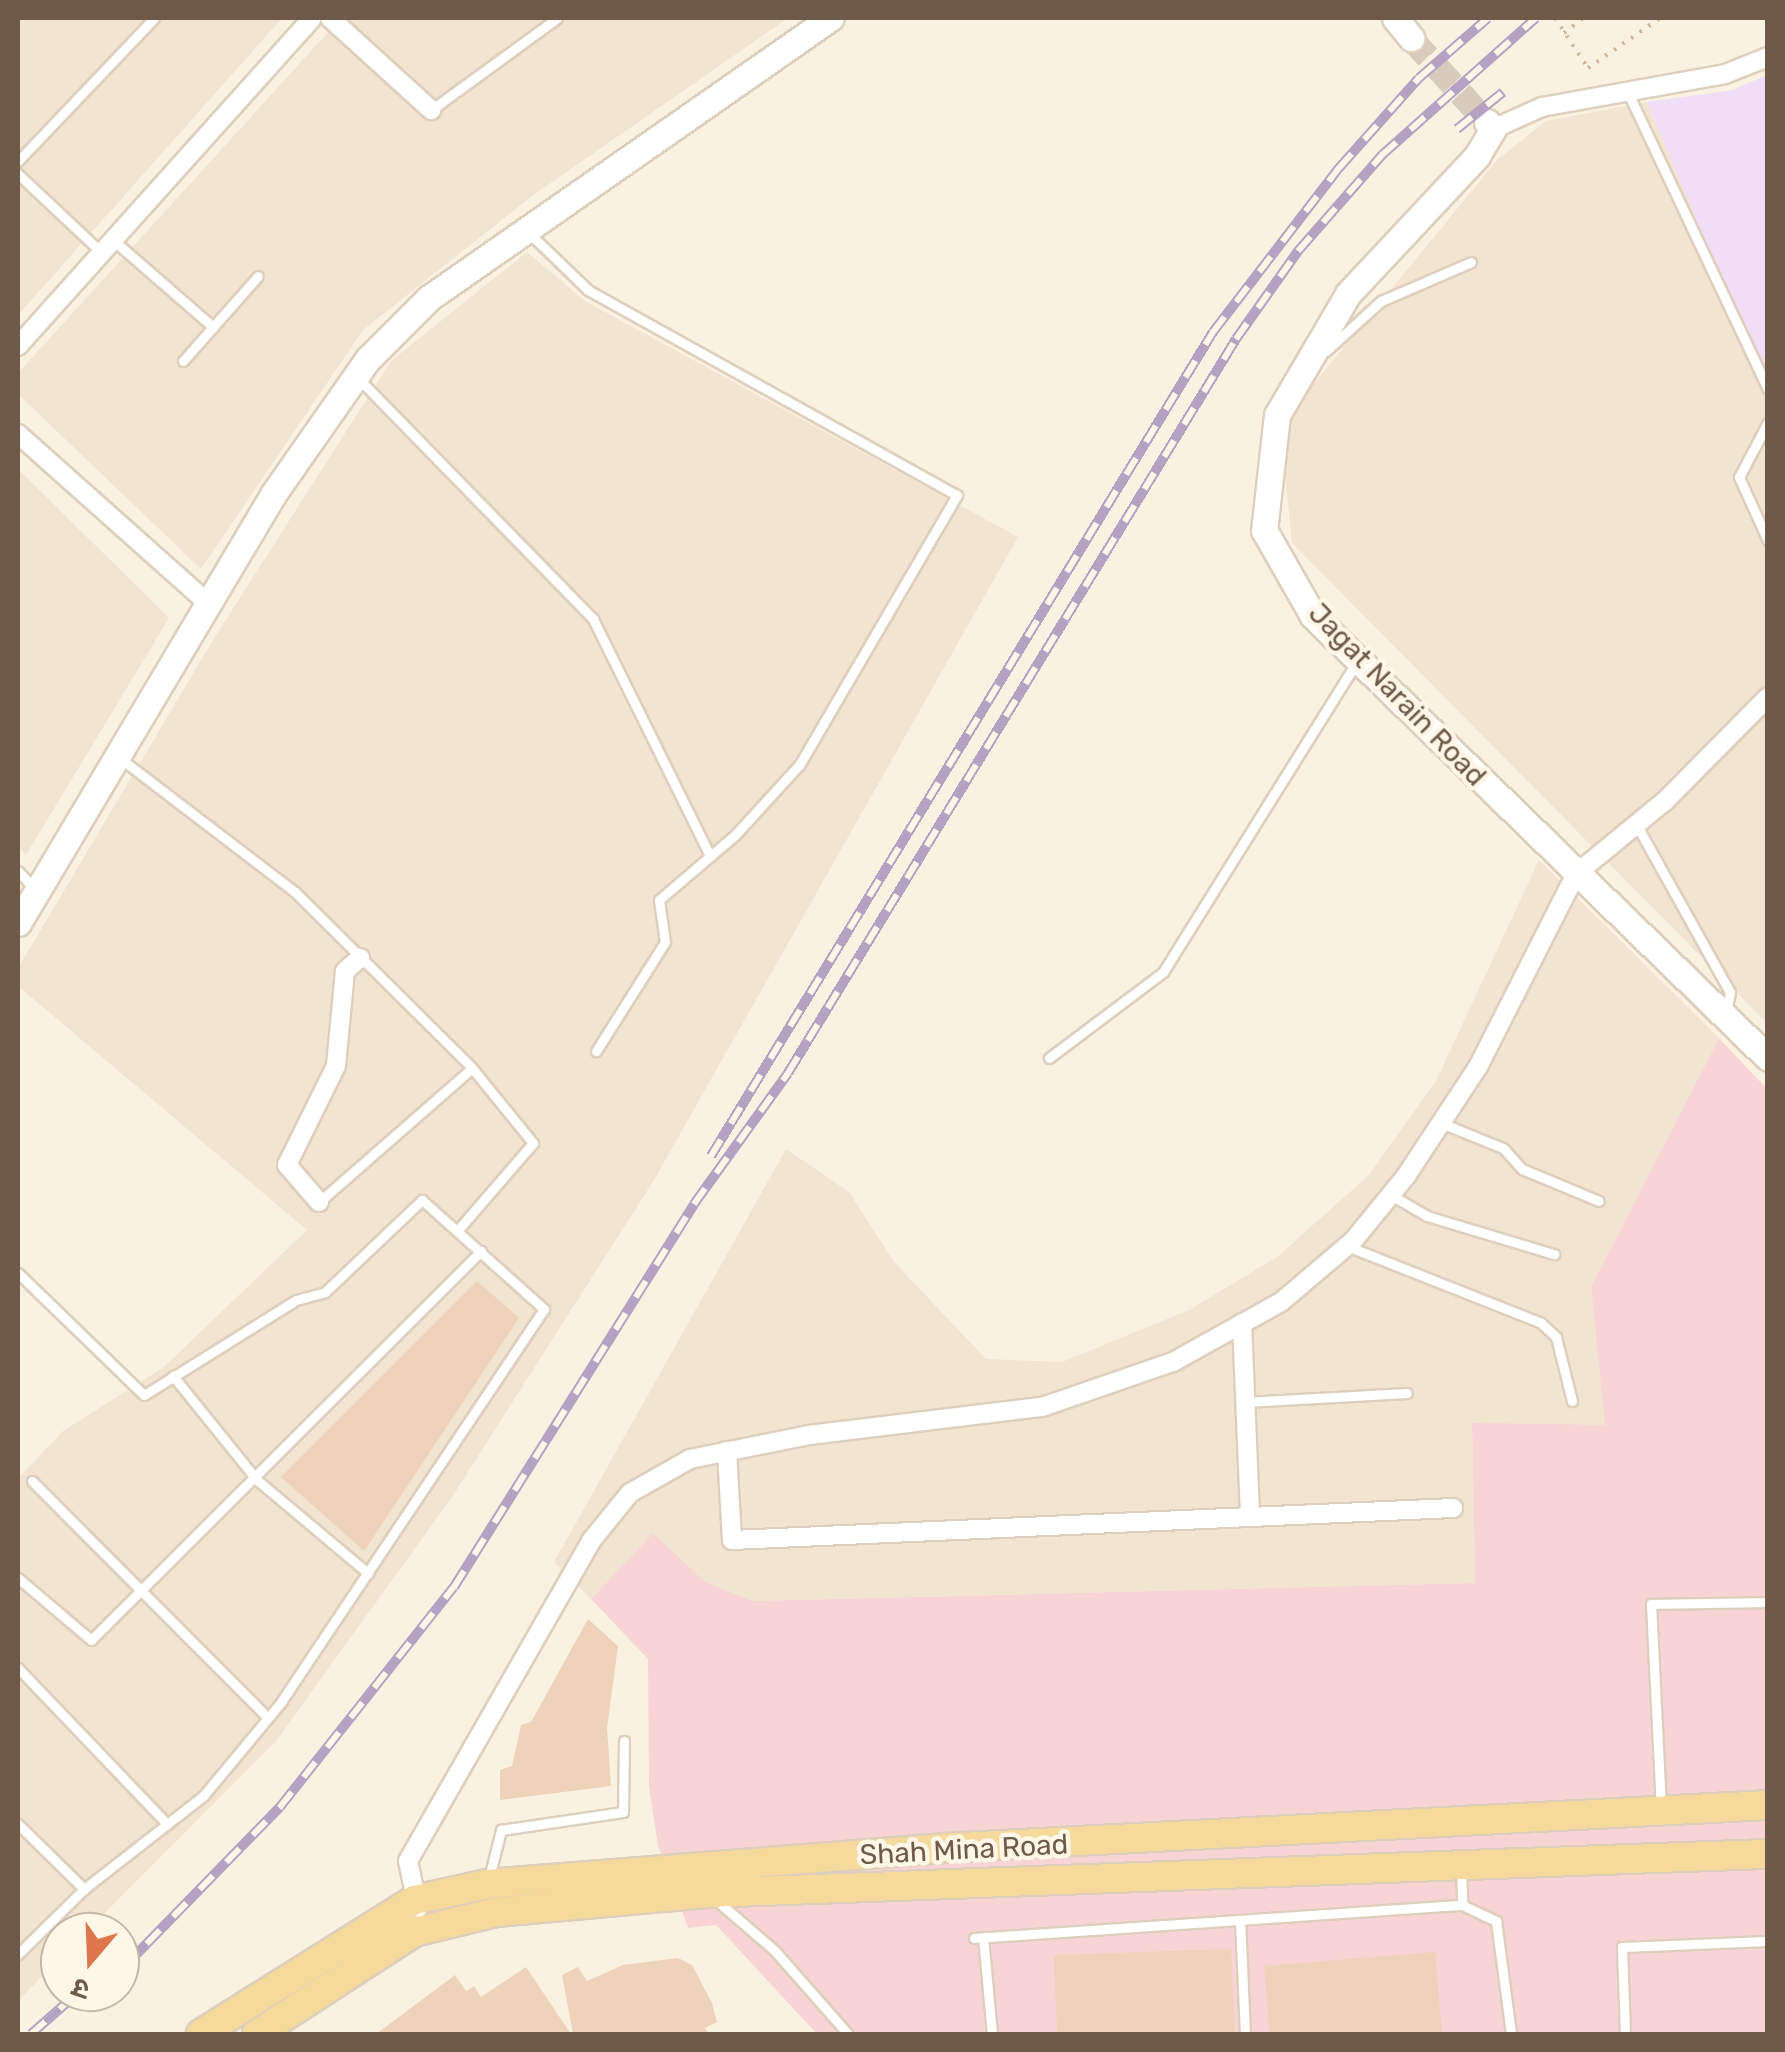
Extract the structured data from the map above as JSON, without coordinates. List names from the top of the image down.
{
  "streets": {
    "main road": ["Shah Mina Road"],
    "street": ["Jagat Narain Road"]
  },
  "north": "bottom"
}
